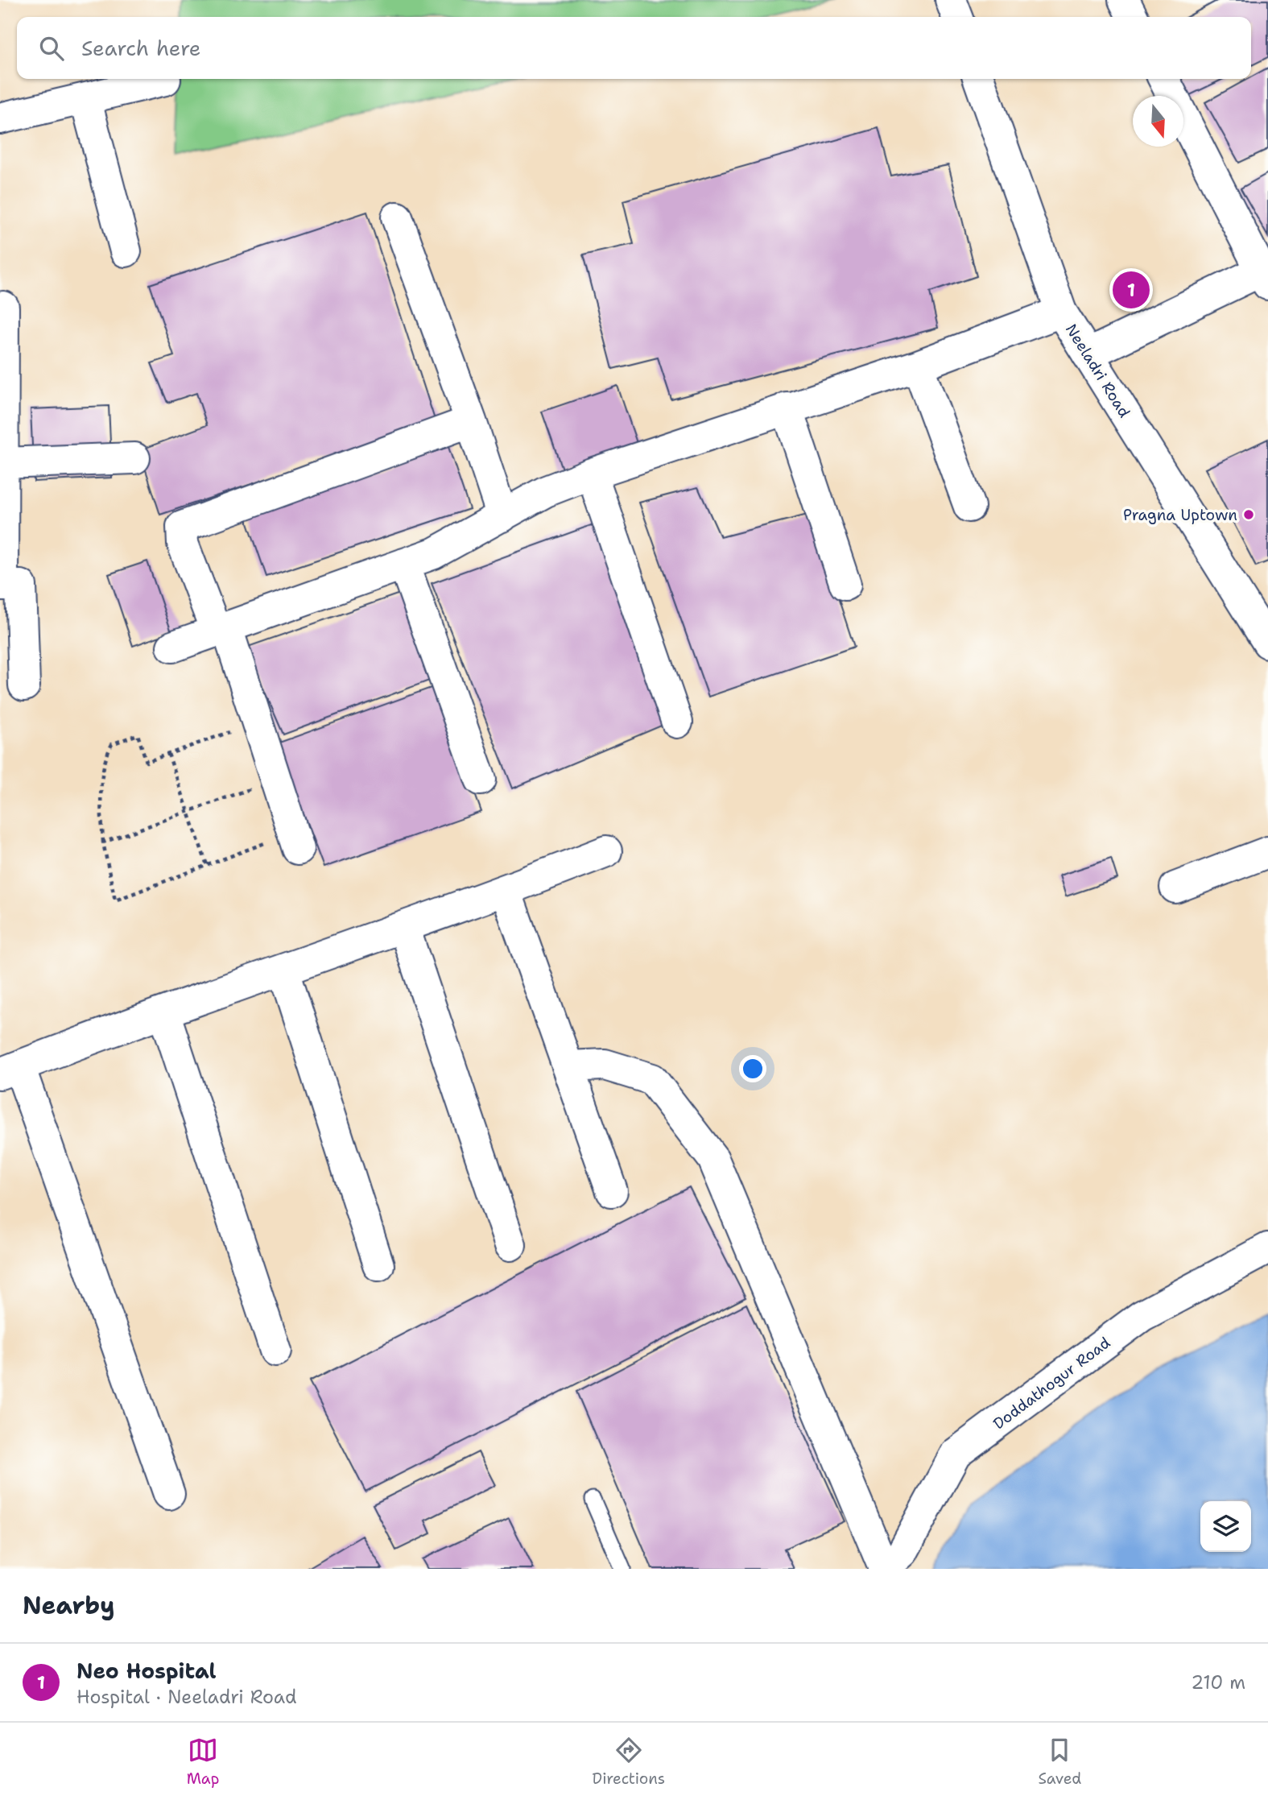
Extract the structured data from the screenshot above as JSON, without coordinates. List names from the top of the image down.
{
  "streets": {
    "street": ["Neeladri Road", "Doddathogur Road"]
  },
  "places": ["Pragna Uptown"],
  "north": "bottom",
  "page": {
    "search": "Search here",
    "pins": "1",
    "heading": "Nearby",
    "list": [
      {
        "mark": "1",
        "name": "Neo Hospital",
        "note": "Hospital · Neeladri Road",
        "value": "210 m"
      }
    ],
    "nav": ["Map", "Directions", "Saved"]
  }
}
